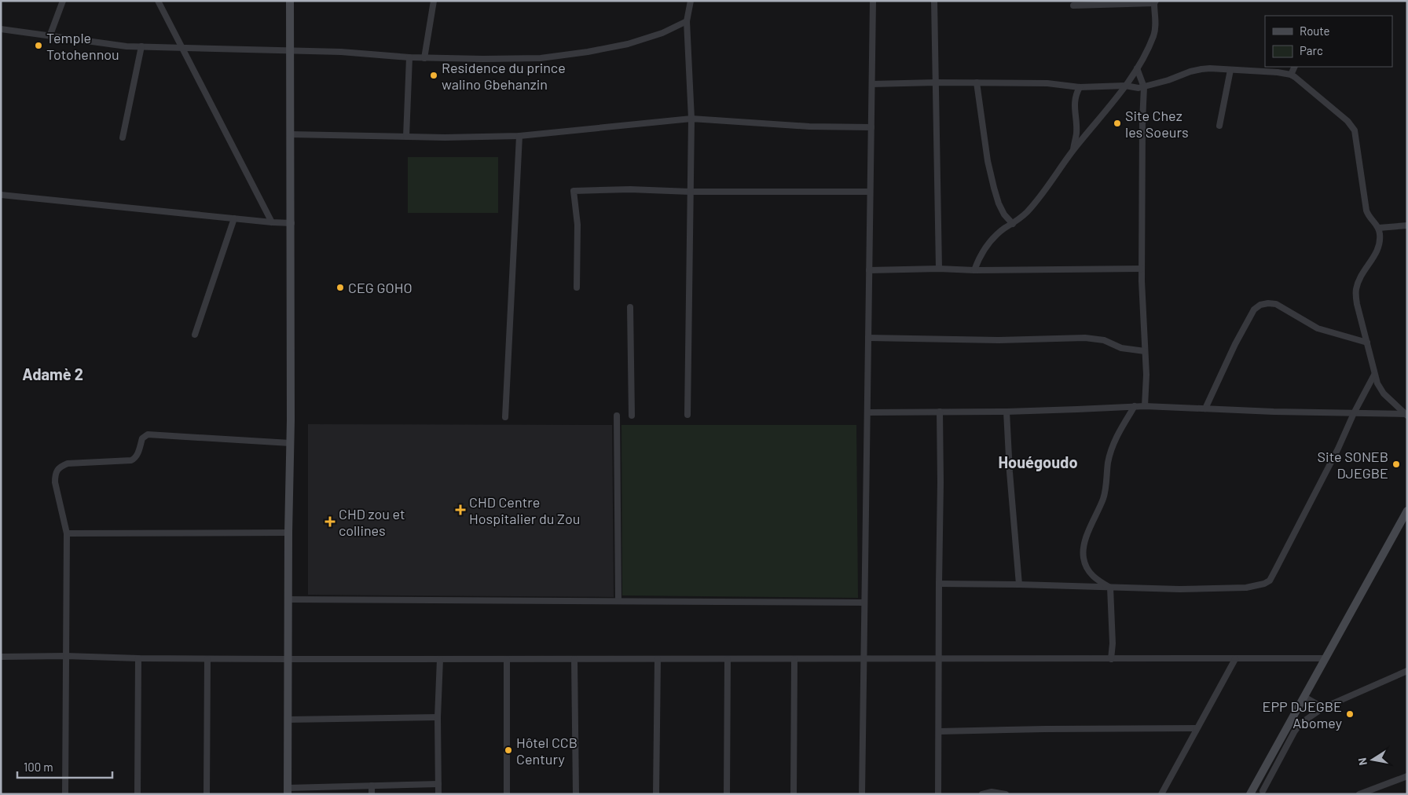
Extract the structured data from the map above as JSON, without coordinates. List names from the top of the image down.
{
  "districts": ["Adamè 2", "Houégoudo"],
  "places": {
    "other": [
      "Temple Totohennou",
      "Residence du prince walino Gbehanzin",
      "Site Chez les Soeurs",
      "CEG GOHO",
      "Site SONEB DJEGBE",
      "EPP DJEGBE Abomey",
      "Hôtel CCB Century"
    ],
    "health": ["CHD Centre Hospitalier du Zou", "CHD zou et collines"]
  },
  "legend": ["Route", "Parc"],
  "scale_bar": "100 m",
  "north": "left"
}
